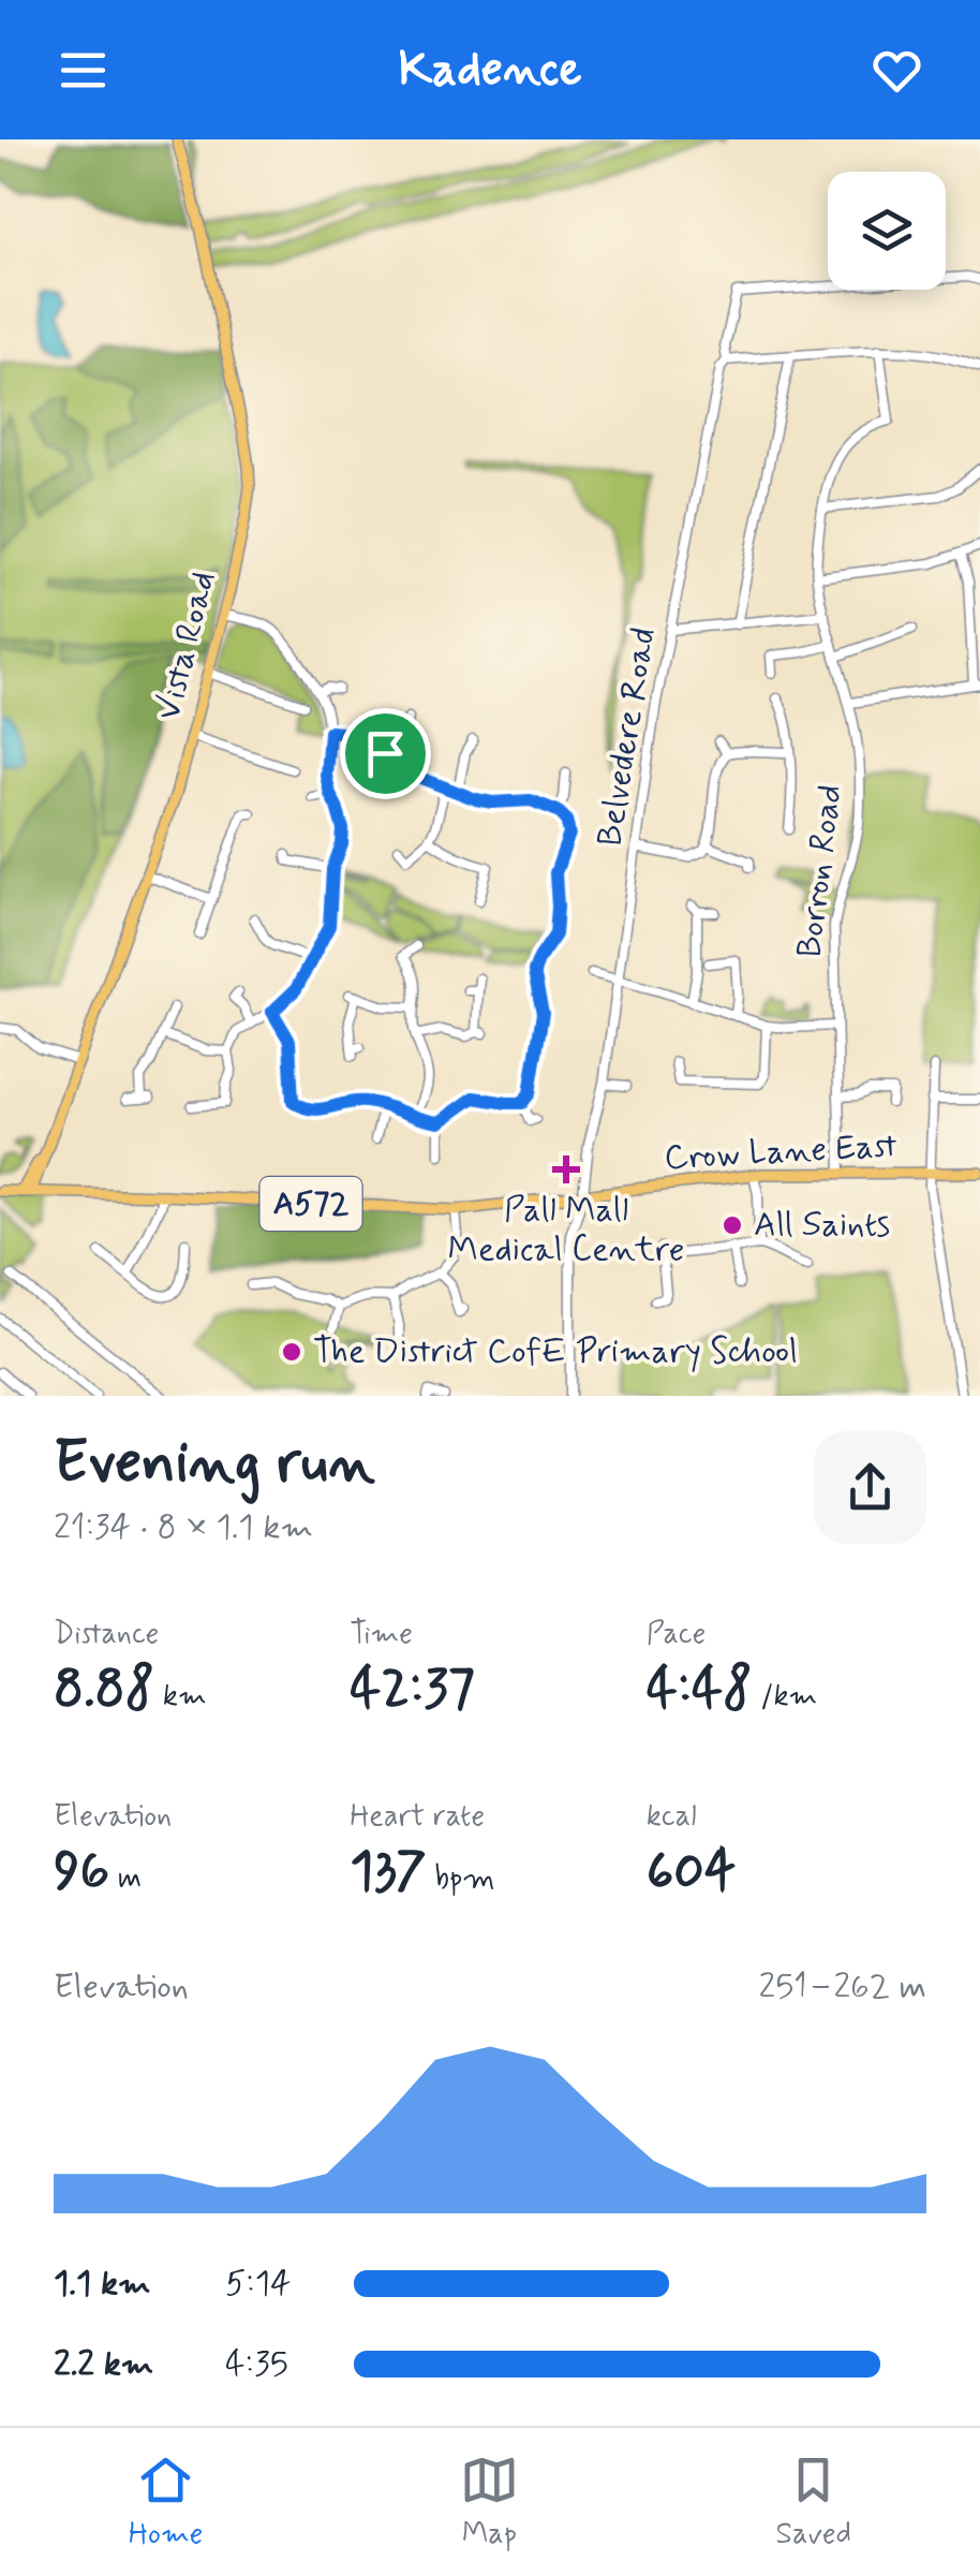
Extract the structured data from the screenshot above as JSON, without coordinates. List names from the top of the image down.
{
  "streets": {
    "main road": ["Vista Road", "Crow Lane East", "A572"],
    "street": ["Belvedere Road", "Borron Road"]
  },
  "crossings": [
    ["Vista Road", "A572"],
    ["Belvedere Road", "Crow Lane East"],
    ["Belvedere Road", "A572"],
    ["Borron Road", "Crow Lane East"],
    ["Crow Lane East", "A572"]
  ],
  "places": {
    "health": ["Pall Mall Medical Centre"],
    "other": ["All Saints", "The District CofE Primary School"]
  },
  "page": {
    "header": "Kadence",
    "heading": ["Evening run", "21:34 · 8 × 1.1 km"],
    "stats": [
      ["Distance", "8.88 km"],
      ["Time", "42:37"],
      ["Pace", "4:48 /km"],
      ["Elevation", "96 m"],
      ["Heart rate", "137 bpm"],
      ["kcal", "604"]
    ],
    "chart": ["Elevation", "251–262 m"],
    "list": [
      {
        "name": "1.1 km",
        "note": "5:14"
      },
      {
        "name": "2.2 km",
        "note": "4:35"
      }
    ],
    "tabs": ["Home", "Map", "Saved"]
  }
}
